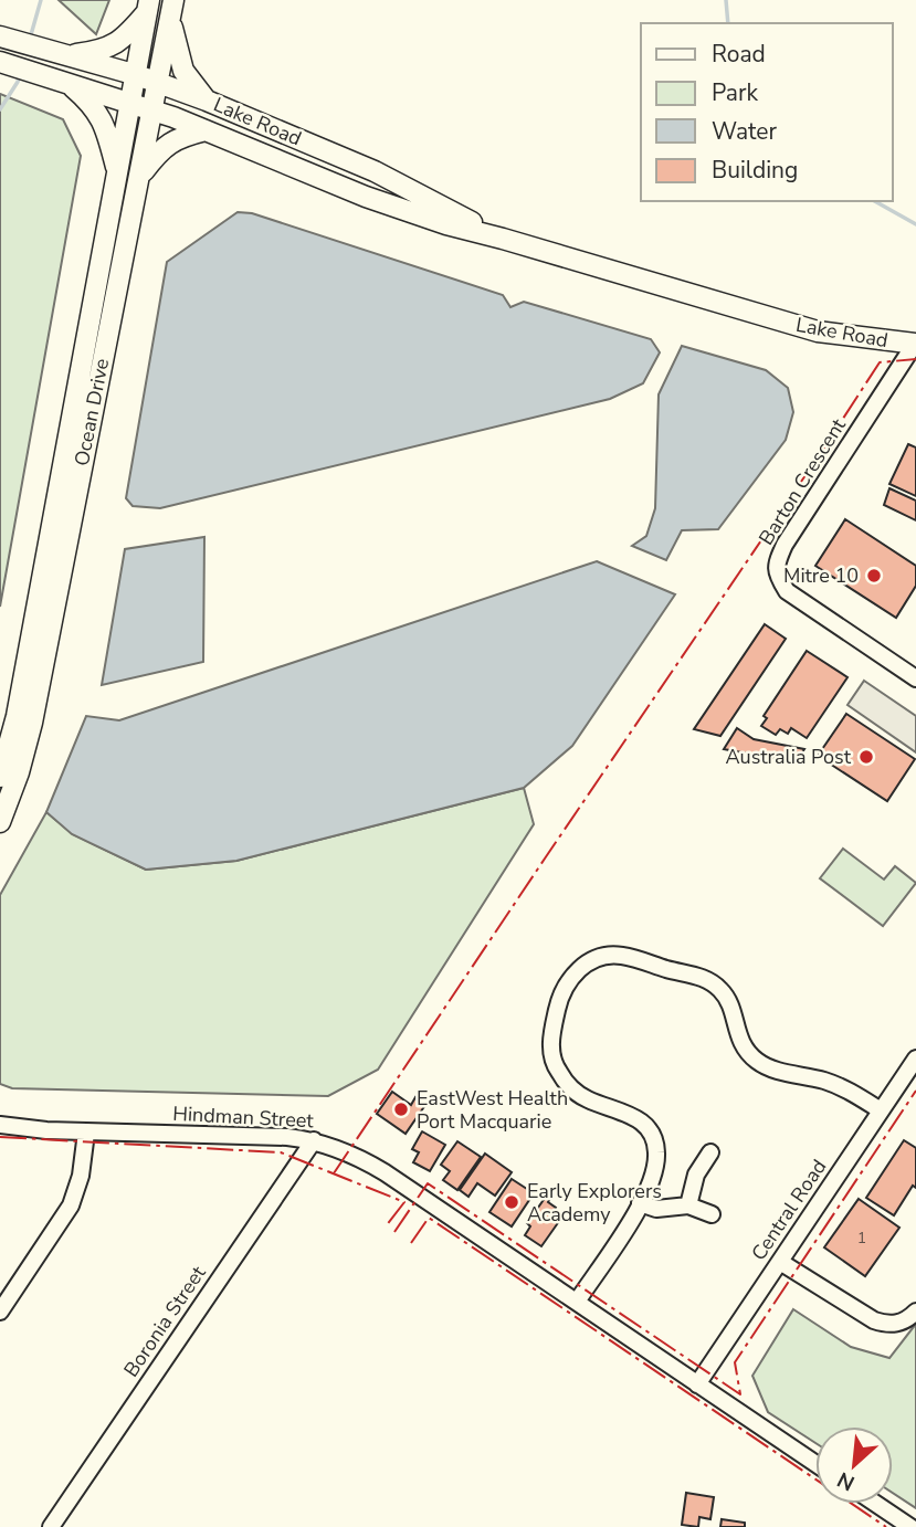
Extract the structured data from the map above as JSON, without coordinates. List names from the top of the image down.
{
  "streets": {
    "main road": ["Lake Road", "Ocean Drive"],
    "street": [
      "Barton Crescent",
      "Hindman Street",
      "Central Road",
      "Boronia Street"
    ]
  },
  "crossings": [
    ["Lake Road", "Ocean Drive"],
    ["Lake Road", "Barton Crescent"],
    ["Hindman Street", "Central Road"],
    ["Hindman Street", "Boronia Street"]
  ],
  "places": [
    "Mitre 10",
    "Australia Post",
    "EastWest Health Port Macquarie",
    "Early Explorers Academy"
  ],
  "house_numbers": ["1"],
  "legend": [
    "Road",
    "Park",
    "Water",
    "Building"
  ],
  "north": "bottom left"
}
